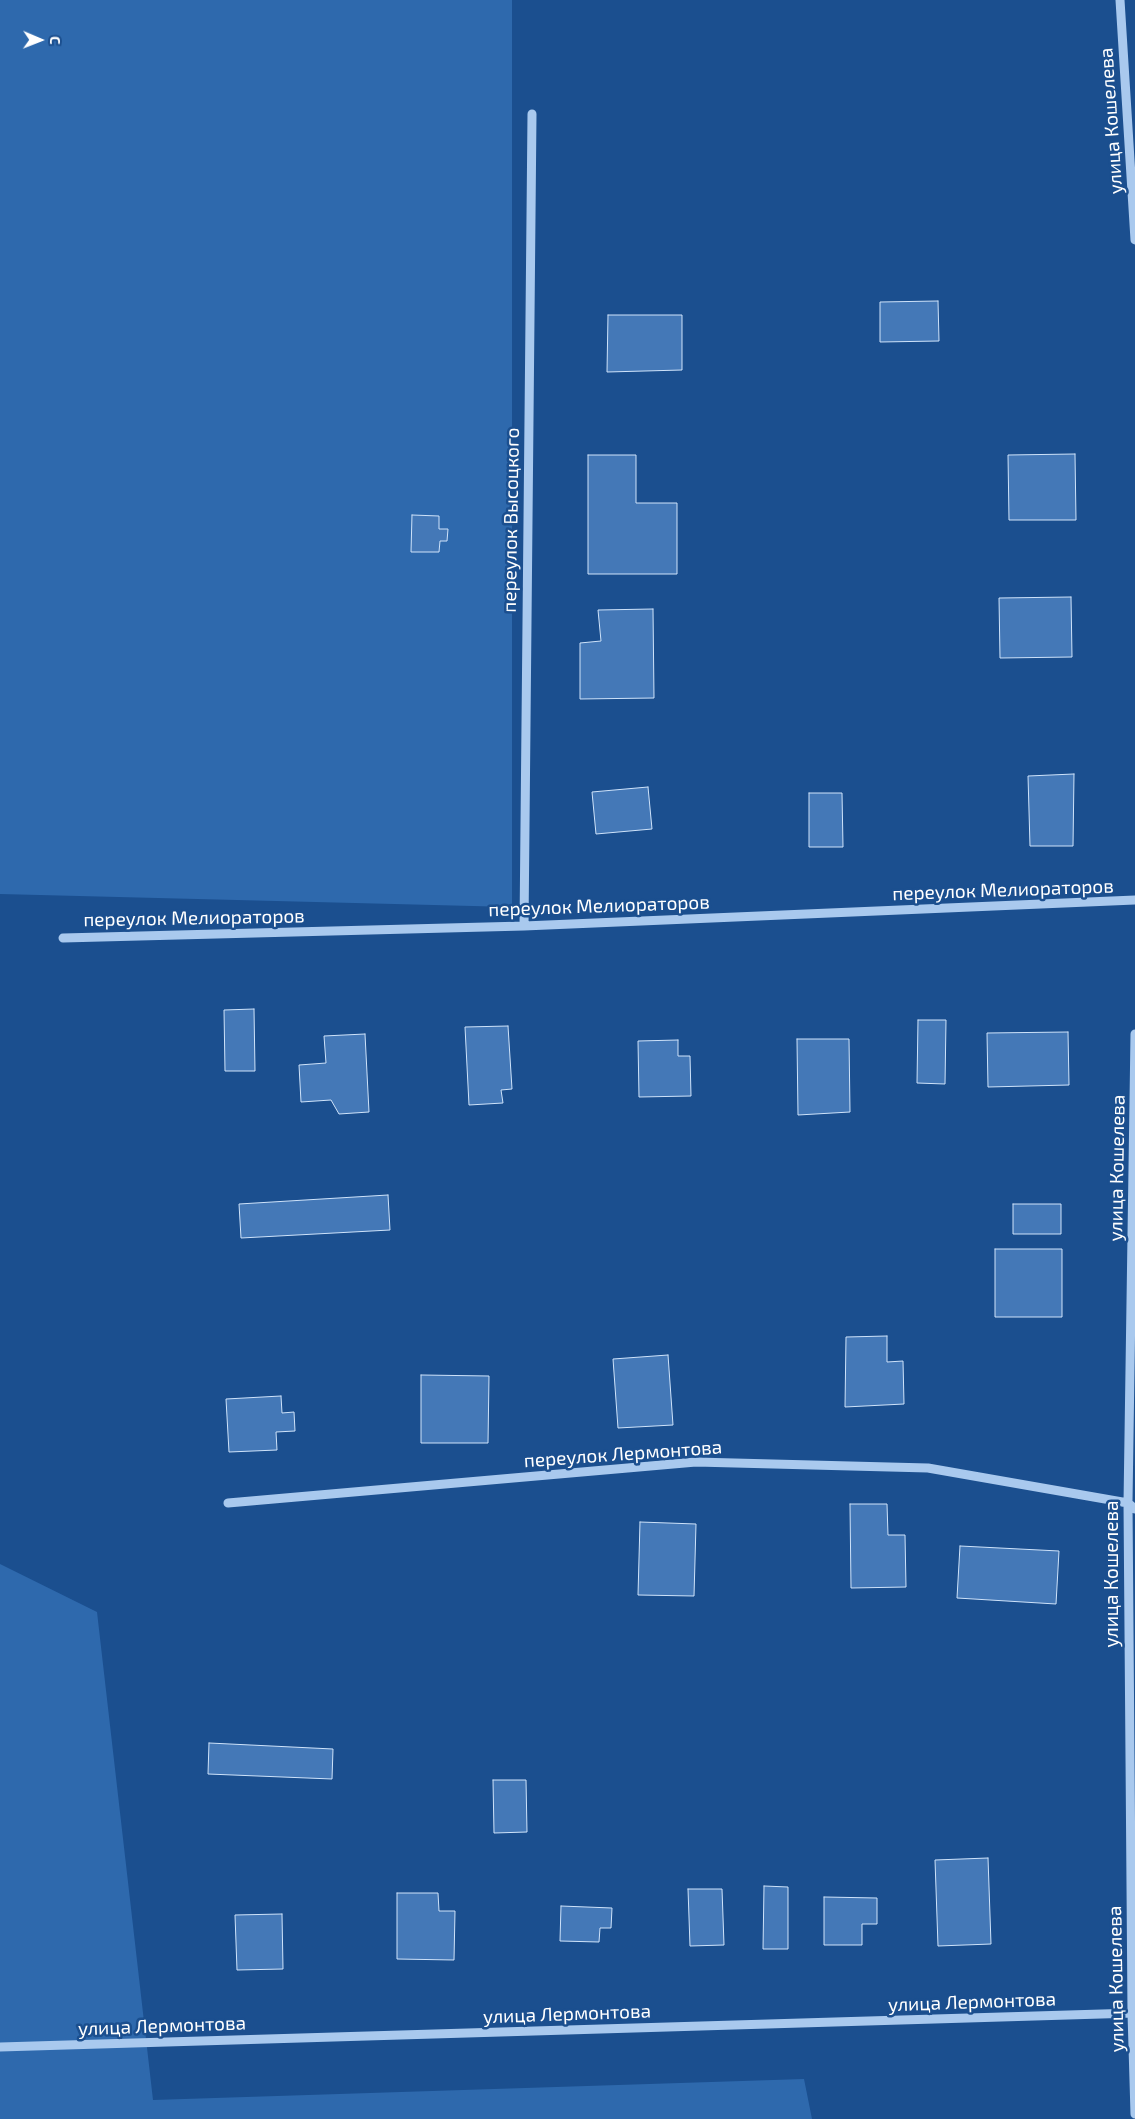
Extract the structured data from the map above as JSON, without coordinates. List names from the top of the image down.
{
  "streets": {
    "street": [
      "улица Кошелева",
      "переулок Высоцкого",
      "переулок Мелиораторов",
      "переулок Лермонтова",
      "улица Лермонтова"
    ]
  },
  "crossings": [
    ["улица Кошелева", "переулок Лермонтова"],
    ["улица Кошелева", "улица Лермонтова"],
    ["переулок Высоцкого", "переулок Мелиораторов"]
  ],
  "north": "right"
}
